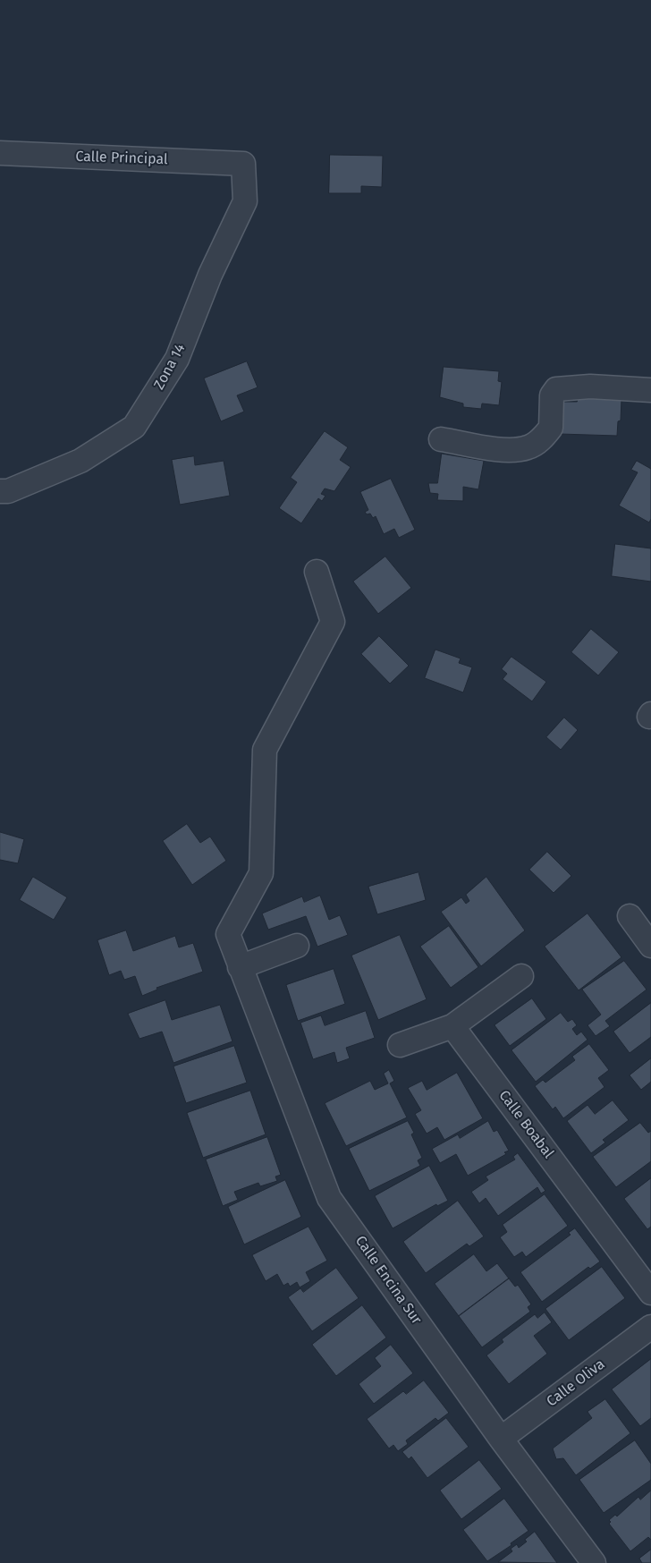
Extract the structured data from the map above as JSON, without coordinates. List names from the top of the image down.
{
  "streets": {
    "street": [
      "Calle Principal",
      "Zona 14",
      "Calle Boabal",
      "Calle Encina Sur",
      "Calle Oliva"
    ]
  },
  "crossings": [
    ["Calle Principal", "Zona 14"],
    ["Calle Encina Sur", "Calle Oliva"]
  ]
}
